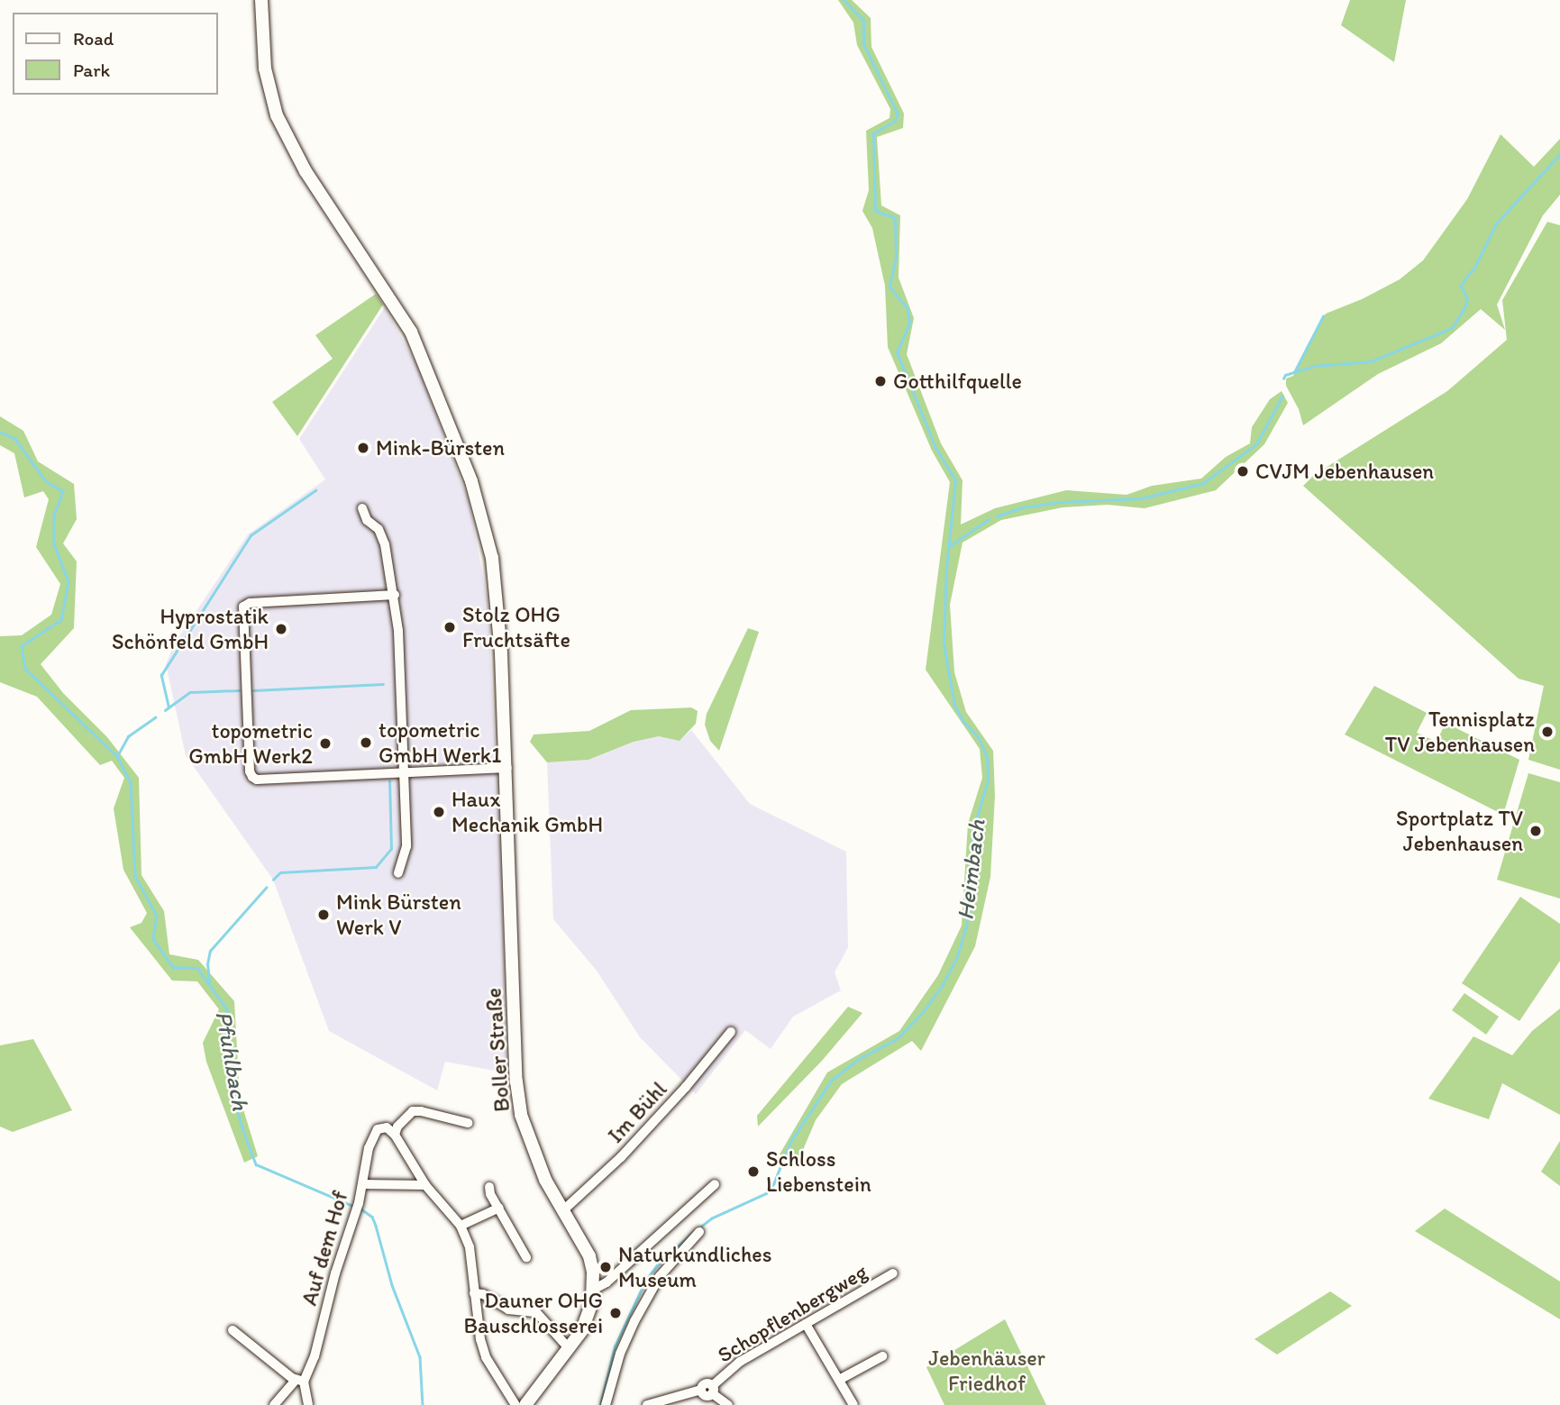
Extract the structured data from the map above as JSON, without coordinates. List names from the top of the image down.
{
  "streets": {
    "main road": ["Boller Straße"],
    "street": ["Im Bühl", "Auf dem Hof", "Schopflenbergweg"]
  },
  "crossings": [
    ["Boller Straße", "Im Bühl"]
  ],
  "water": ["Heimbach", "Pfuhlbach"],
  "parks": ["Jebenhäuser Friedhof"],
  "places": [
    "Gotthilfquelle",
    "Mink-Bürsten",
    "CVJM Jebenhausen",
    "Stolz OHG Fruchtsäfte",
    "Hyprostatik Schönfeld GmbH",
    "Tennisplatz TV Jebenhausen",
    "topometric GmbH Werk1",
    "topometric GmbH Werk2",
    "Haux Mechanik GmbH",
    "Sportplatz TV Jebenhausen",
    "Mink Bürsten Werk V",
    "Schloss Liebenstein",
    "Naturkundliches Museum",
    "Dauner OHG Bauschlosserei"
  ],
  "legend": ["Road", "Park"]
}
